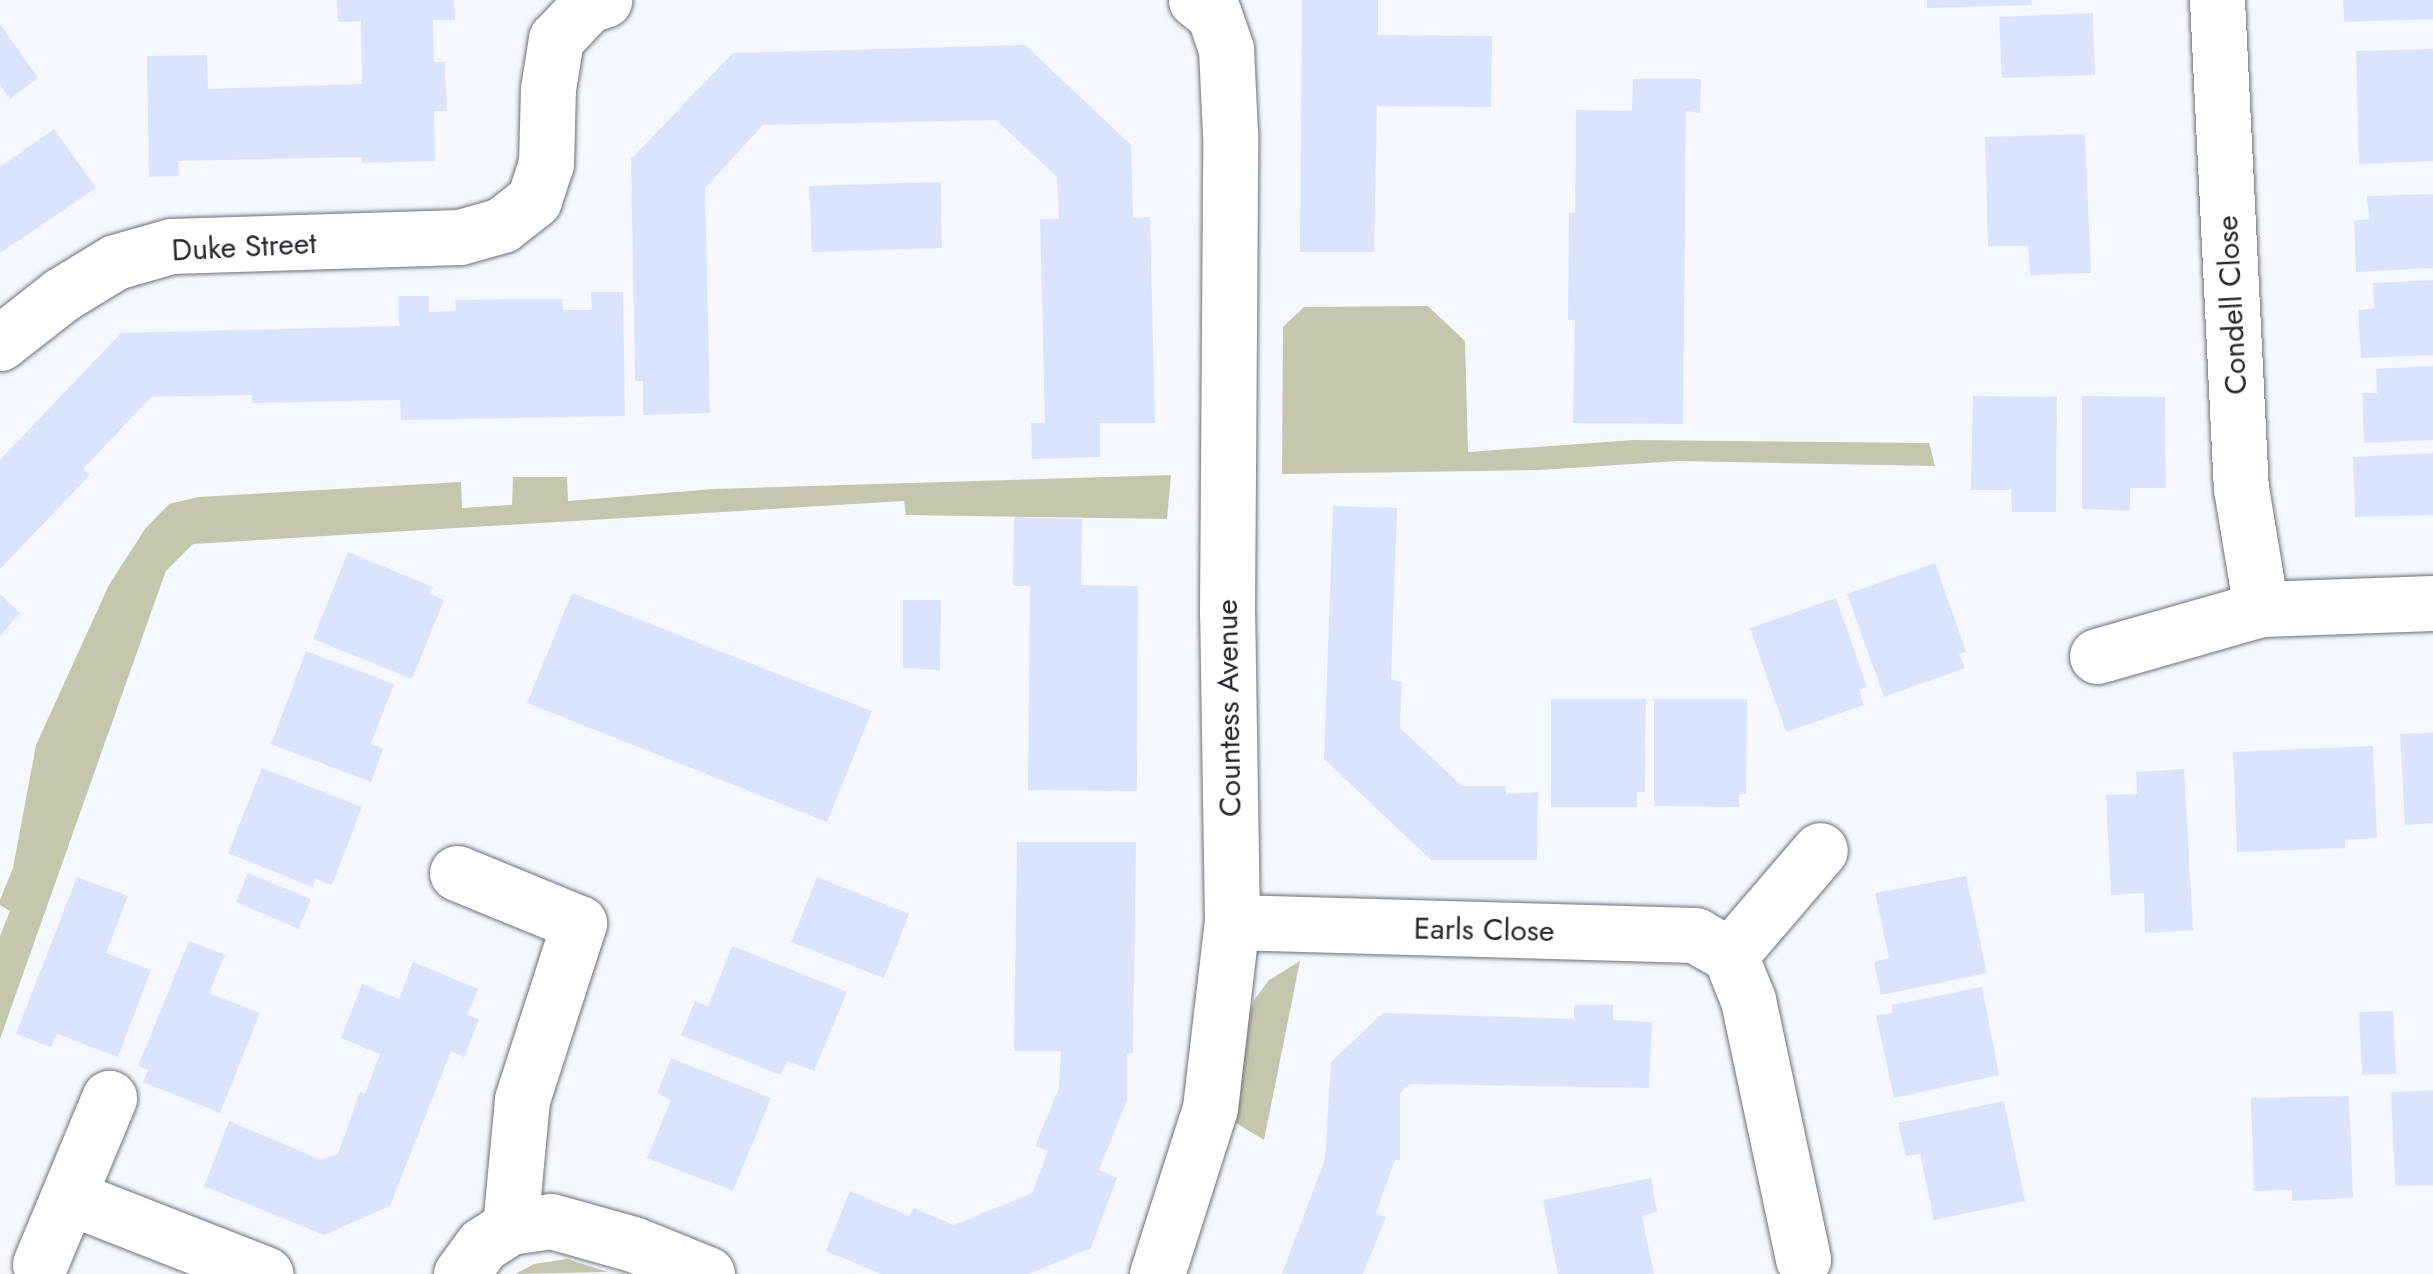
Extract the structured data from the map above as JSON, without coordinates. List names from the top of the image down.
{
  "streets": {
    "street": [
      "Duke Street",
      "Condell Close",
      "Countess Avenue",
      "Earls Close"
    ]
  },
  "crossings": [
    ["Countess Avenue", "Earls Close"]
  ]
}
